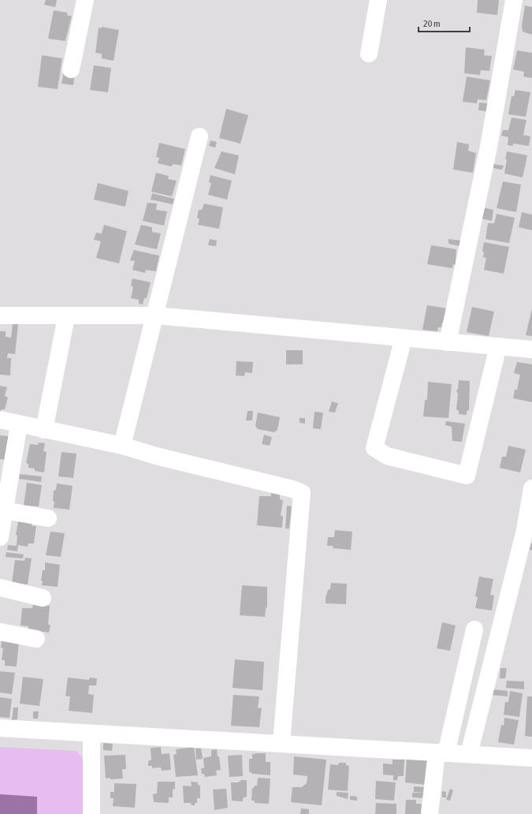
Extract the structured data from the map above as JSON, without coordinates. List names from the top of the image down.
{
  "scale_bar": "20 m"
}
